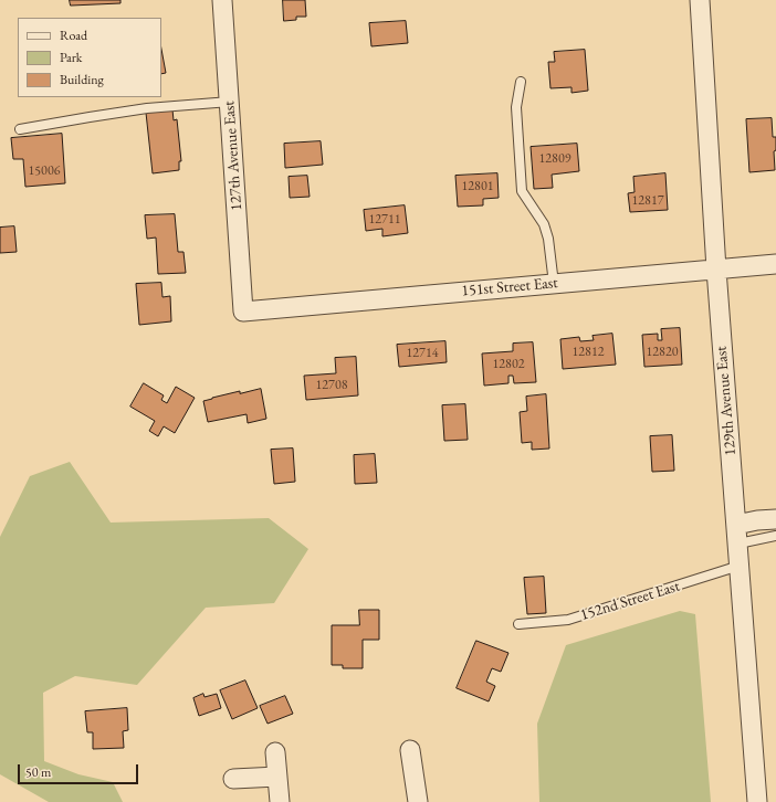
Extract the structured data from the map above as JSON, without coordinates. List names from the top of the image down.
{
  "streets": {
    "street": ["127th Avenue East", "151st Street East", "129th Avenue East"],
    "lane": ["152nd Street East"]
  },
  "crossings": [
    ["127th Avenue East", "151st Street East"],
    ["151st Street East", "129th Avenue East"],
    ["129th Avenue East", "152nd Street East"]
  ],
  "house_numbers": [
    "12809",
    "15006",
    "12801",
    "12817",
    "12711",
    "12812",
    "12820",
    "12714",
    "12802",
    "12708"
  ],
  "legend": ["Road", "Park", "Building"],
  "scale_bar": "50 m"
}
